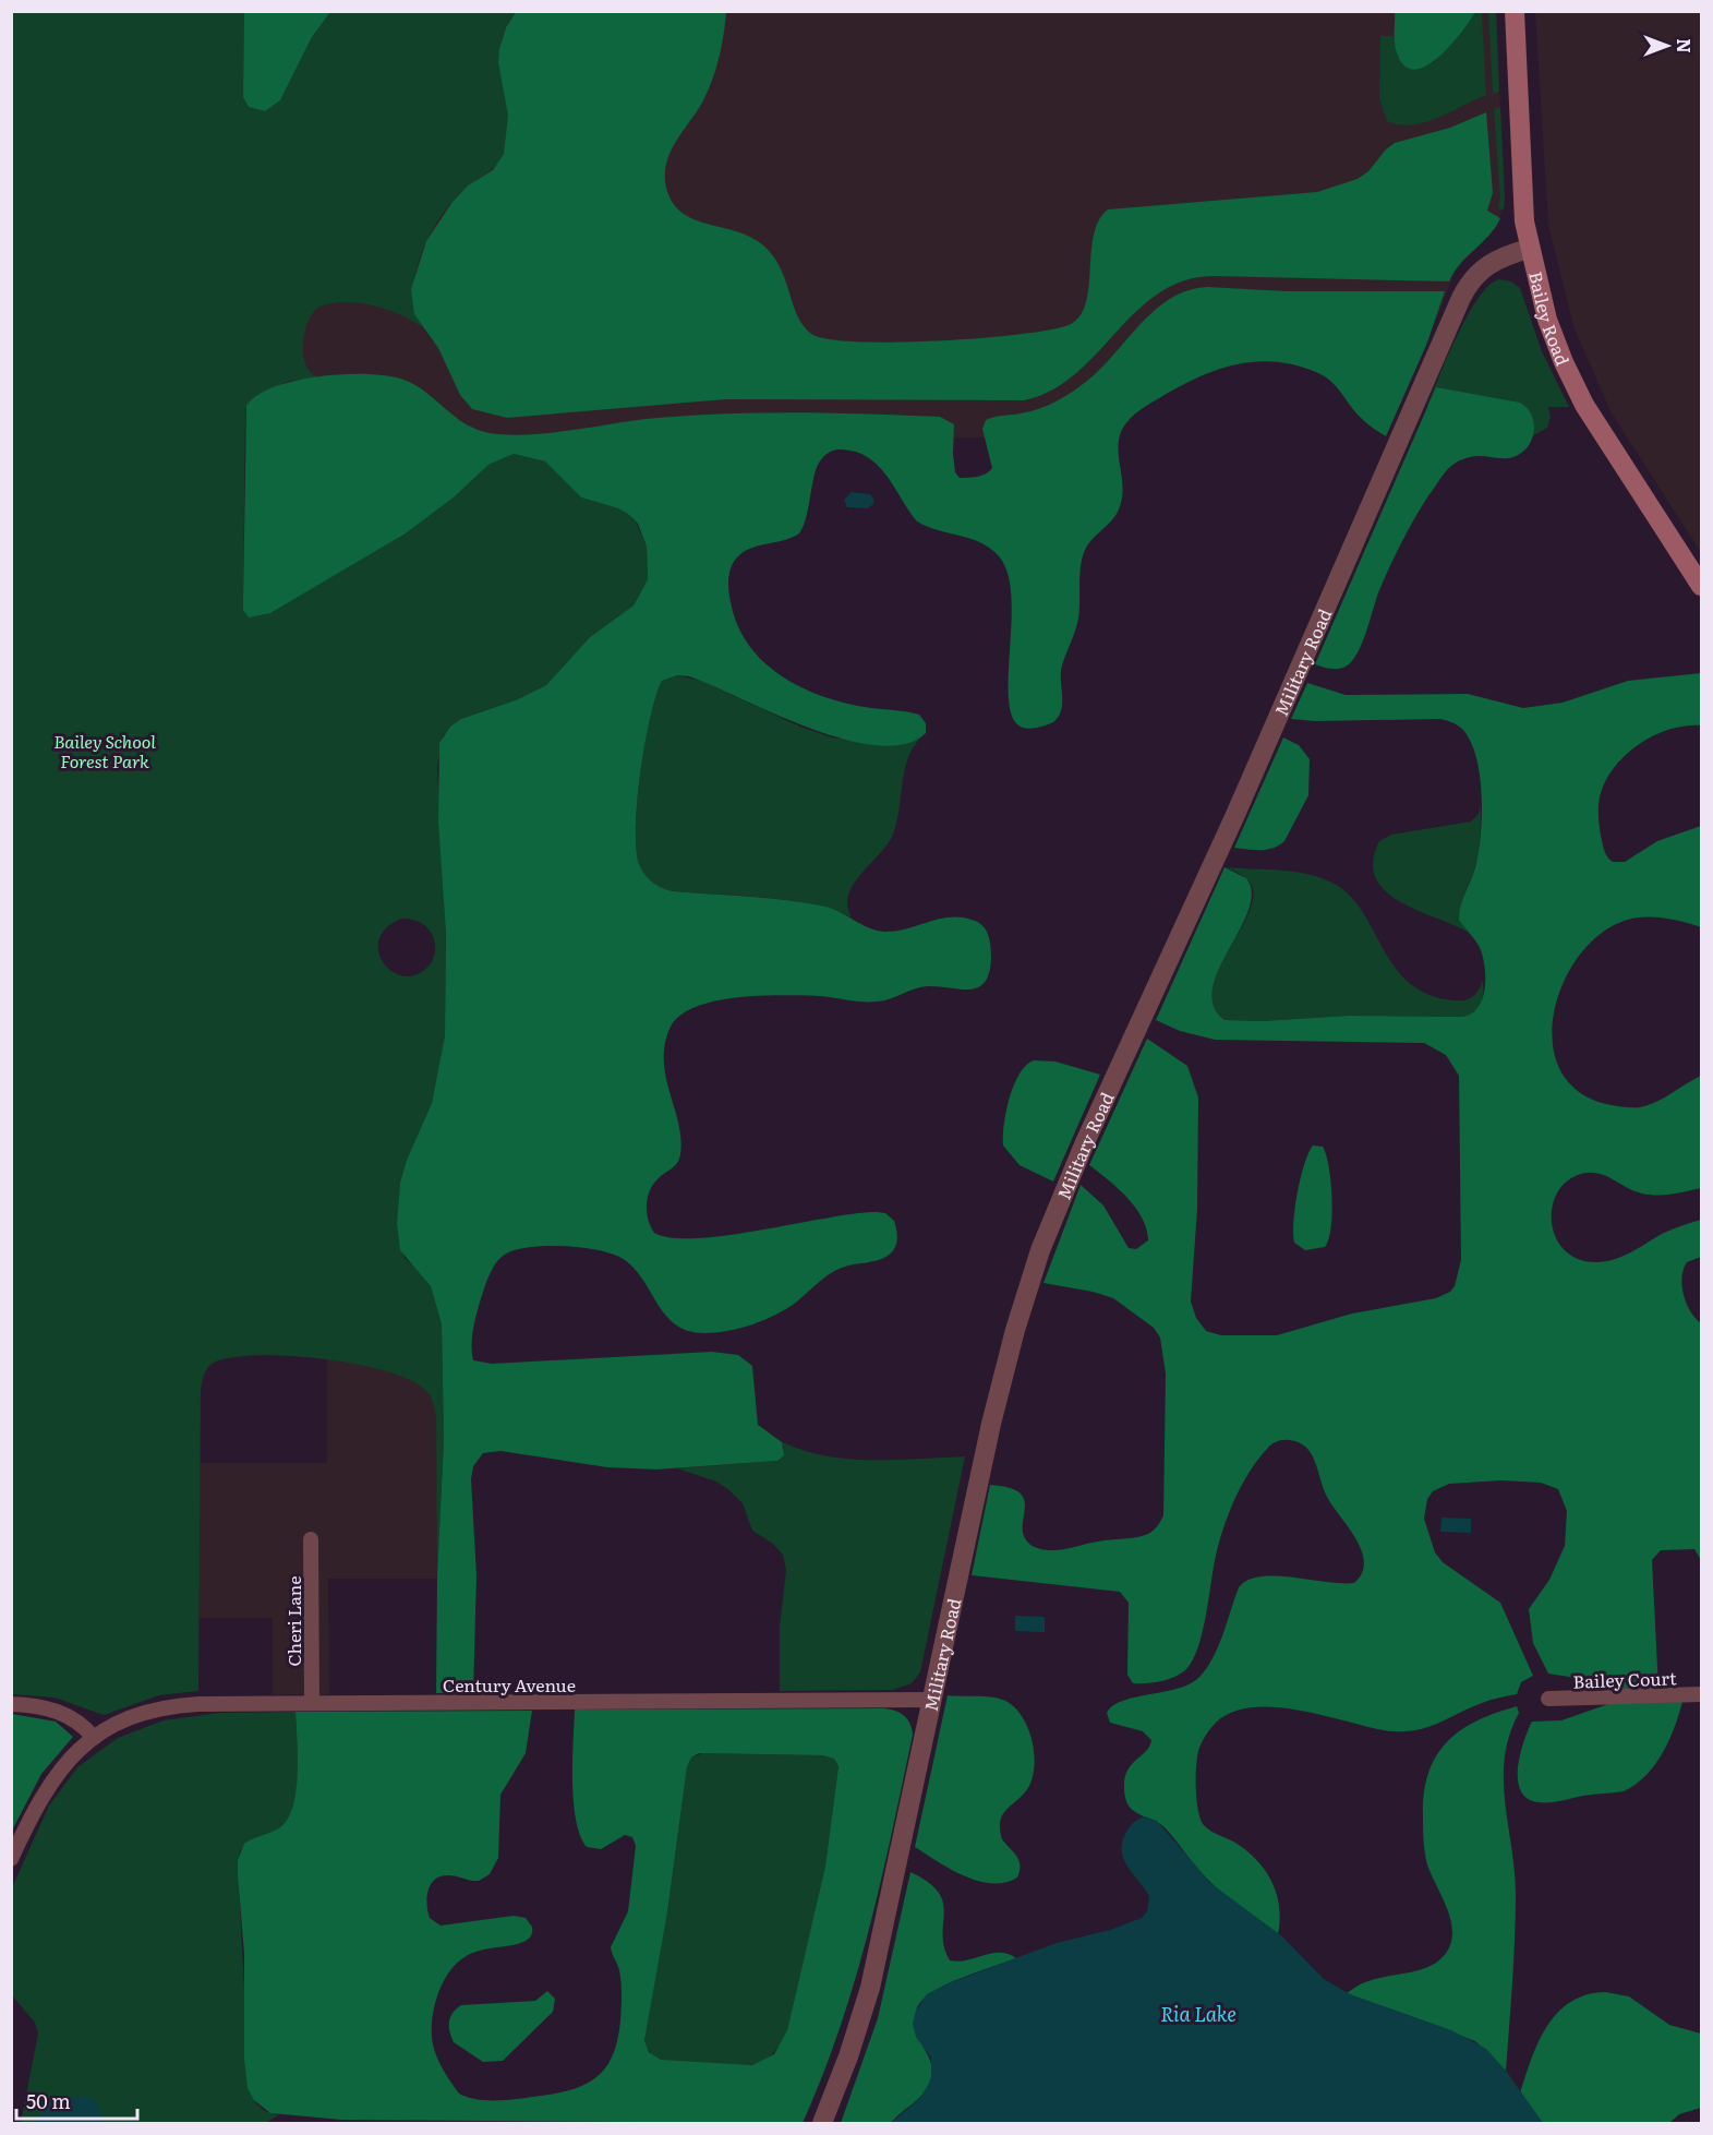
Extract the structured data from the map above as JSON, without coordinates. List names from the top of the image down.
{
  "streets": {
    "main road": ["Bailey Road"],
    "street": [
      "Military Road",
      "Cheri Lane",
      "Bailey Court",
      "Century Avenue"
    ]
  },
  "crossings": [
    ["Bailey Road", "Military Road"],
    ["Military Road", "Century Avenue"],
    ["Cheri Lane", "Century Avenue"]
  ],
  "water": ["Ria Lake"],
  "parks": ["Bailey School Forest Park"],
  "scale_bar": "50 m",
  "north": "right"
}
